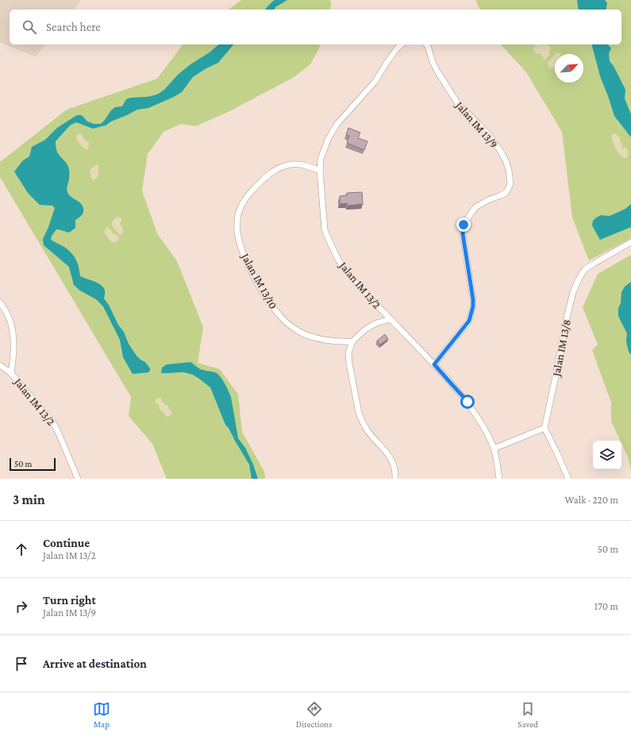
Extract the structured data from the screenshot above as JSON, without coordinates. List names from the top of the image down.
{
  "streets": {
    "street": [
      "Jalan IM 13/9",
      "Jalan IM 13/10",
      "Jalan IM 13/2",
      "Jalan IM 13/8"
    ]
  },
  "crossings": [
    ["Jalan IM 13/9", "Jalan IM 13/2"],
    ["Jalan IM 13/10", "Jalan IM 13/2"]
  ],
  "scale_bar": "50 m",
  "north": "top right",
  "page": {
    "search": "Search here",
    "scale": "50 m",
    "heading": ["3 min", "Walk · 220 m"],
    "list": [
      ["Continue", "Jalan IM 13/2", "50 m"],
      ["Turn right", "Jalan IM 13/9", "170 m"],
      "Arrive at destination"
    ],
    "nav": ["Map", "Directions", "Saved"]
  }
}
